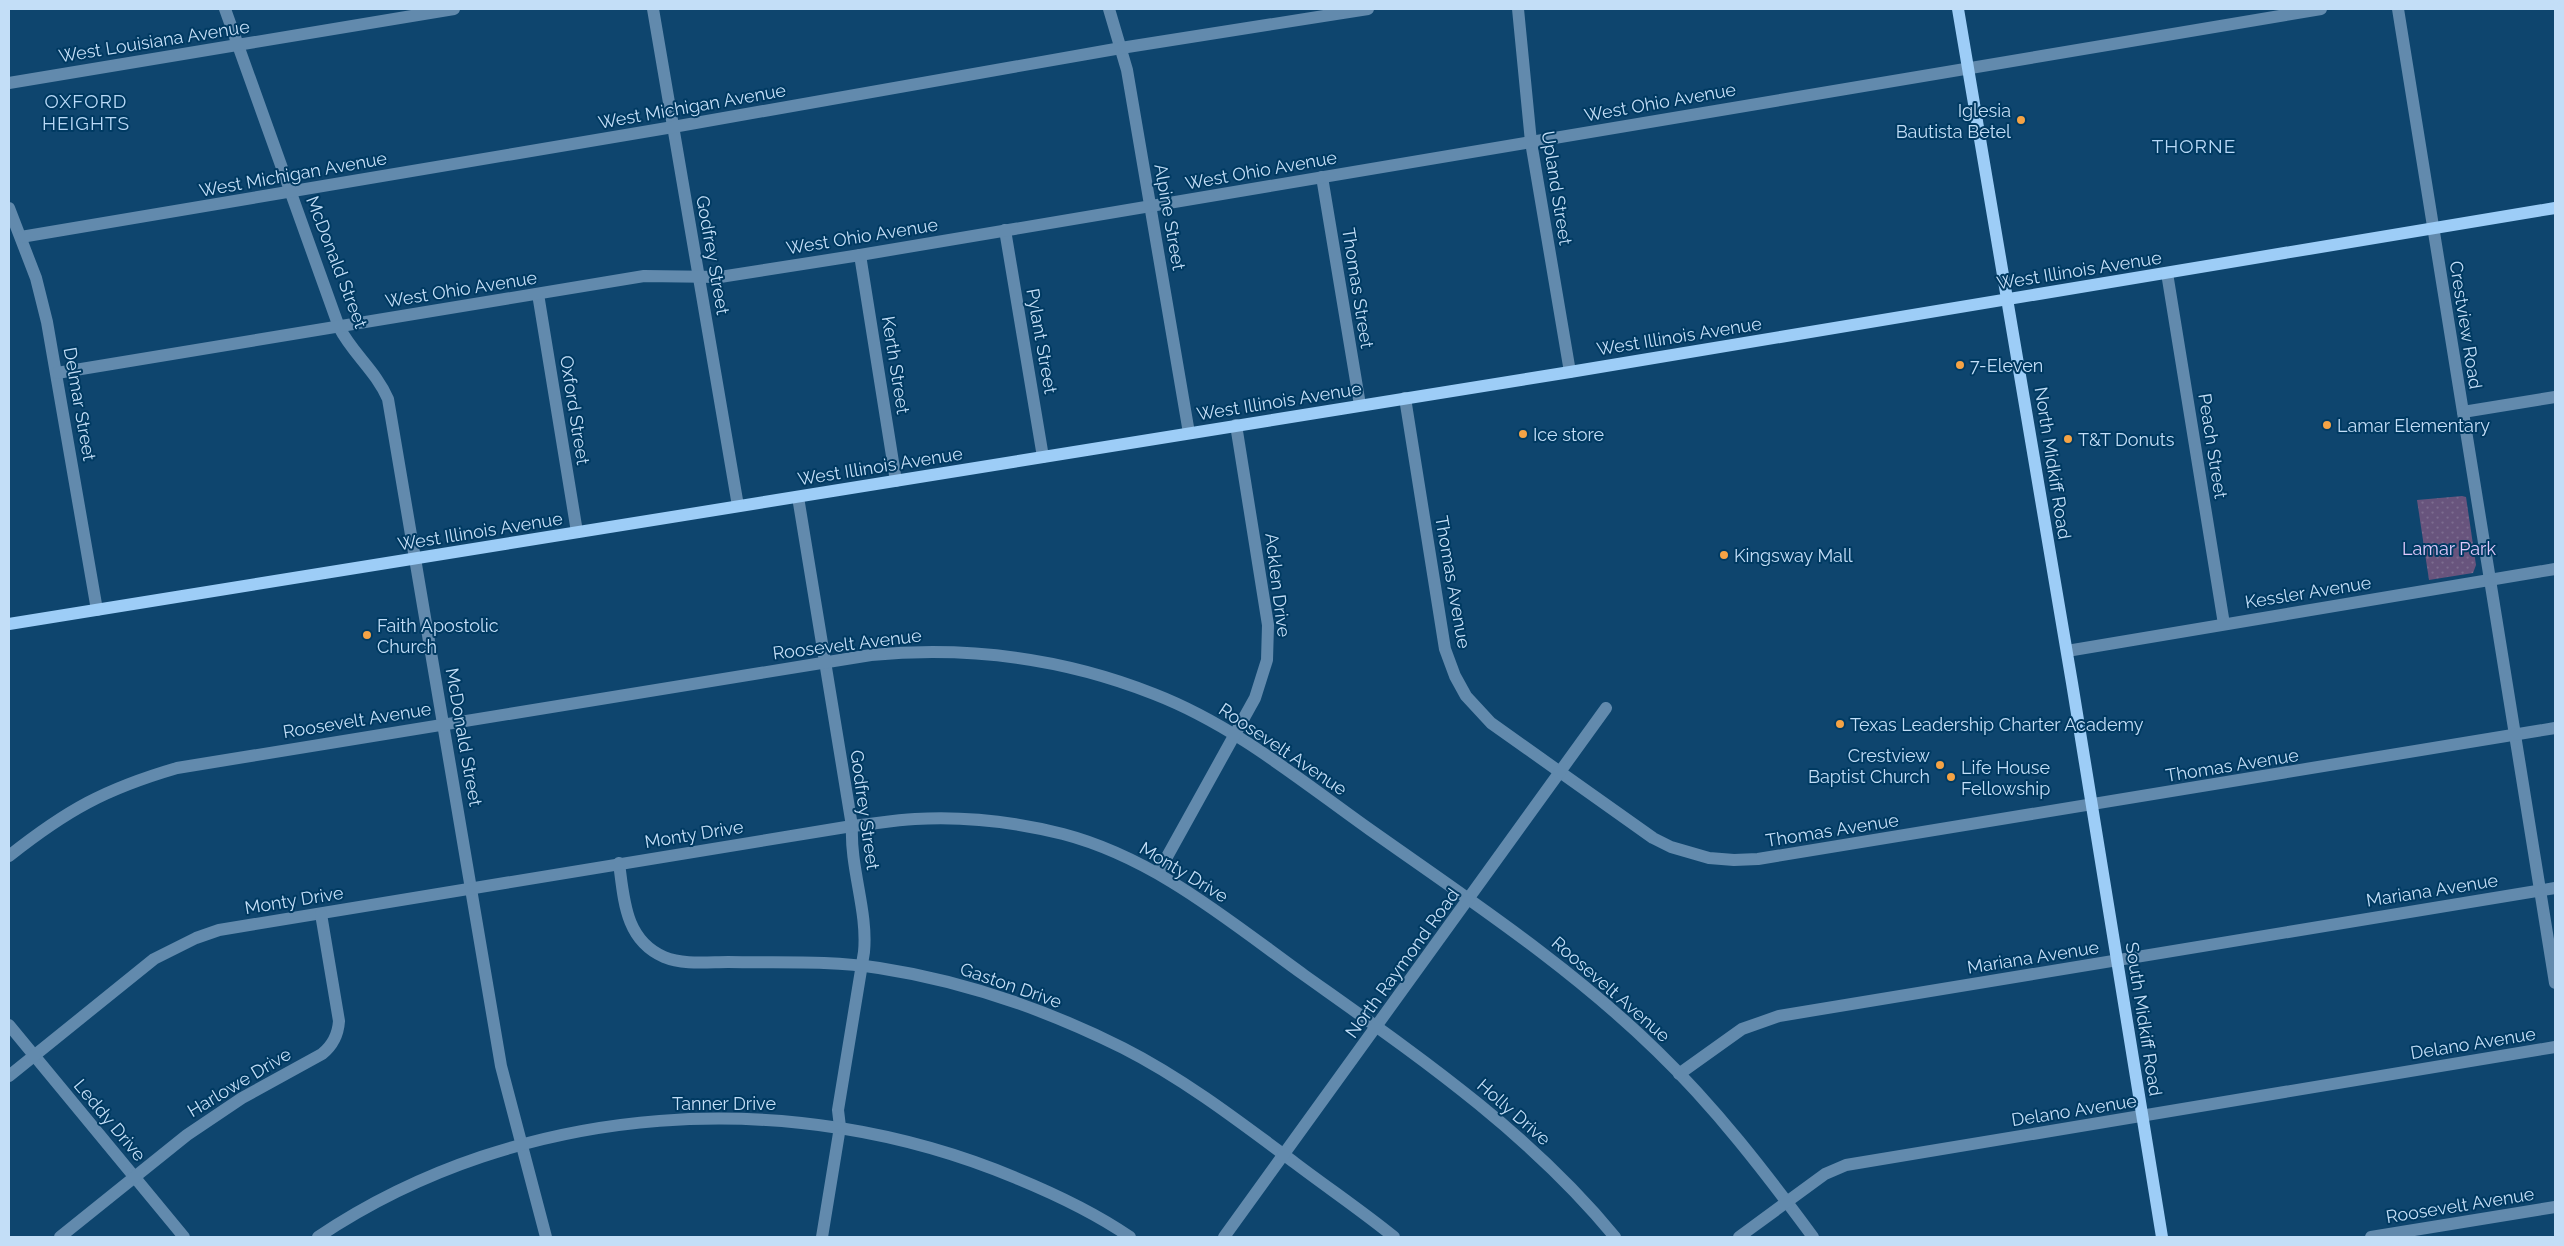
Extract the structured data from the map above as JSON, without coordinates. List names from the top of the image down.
{
  "streets": {
    "main road": ["West Illinois Avenue", "North Midkiff Road", "South Midkiff Road"],
    "street": [
      "West Louisiana Avenue",
      "West Ohio Avenue",
      "West Michigan Avenue",
      "Upland Street",
      "Alpine Street",
      "Godfrey Street",
      "McDonald Street",
      "Thomas Street",
      "Crestview Road",
      "Pylant Street",
      "Kerth Street",
      "Delmar Street",
      "Oxford Street",
      "Peach Street",
      "Thomas Avenue",
      "Acklen Drive",
      "Kessler Avenue",
      "Roosevelt Avenue",
      "Monty Drive",
      "Mariana Avenue",
      "North Raymond Road",
      "Gaston Drive",
      "Delano Avenue",
      "Harlowe Drive",
      "Tanner Drive",
      "Holly Drive",
      "Leddy Drive"
    ]
  },
  "crossings": [
    ["West Louisiana Avenue", "McDonald Street"],
    ["West Ohio Avenue", "Upland Street"],
    ["West Ohio Avenue", "Alpine Street"],
    ["West Ohio Avenue", "Godfrey Street"],
    ["West Ohio Avenue", "McDonald Street"],
    ["West Ohio Avenue", "Thomas Street"],
    ["West Ohio Avenue", "Pylant Street"],
    ["West Ohio Avenue", "Kerth Street"],
    ["West Ohio Avenue", "Delmar Street"],
    ["West Ohio Avenue", "Oxford Street"],
    ["West Ohio Avenue", "North Midkiff Road"],
    ["West Michigan Avenue", "Alpine Street"],
    ["West Michigan Avenue", "Godfrey Street"],
    ["West Michigan Avenue", "McDonald Street"],
    ["West Michigan Avenue", "Delmar Street"],
    ["Upland Street", "West Illinois Avenue"],
    ["Alpine Street", "West Illinois Avenue"],
    ["Godfrey Street", "West Illinois Avenue"],
    ["Godfrey Street", "Roosevelt Avenue"],
    ["Godfrey Street", "Monty Drive"],
    ["Godfrey Street", "Gaston Drive"],
    ["Godfrey Street", "Tanner Drive"],
    ["McDonald Street", "West Illinois Avenue"],
    ["McDonald Street", "Roosevelt Avenue"],
    ["McDonald Street", "Monty Drive"],
    ["McDonald Street", "Tanner Drive"],
    ["West Illinois Avenue", "Thomas Street"],
    ["West Illinois Avenue", "Crestview Road"],
    ["West Illinois Avenue", "Pylant Street"],
    ["West Illinois Avenue", "Kerth Street"],
    ["West Illinois Avenue", "Delmar Street"],
    ["West Illinois Avenue", "Oxford Street"],
    ["West Illinois Avenue", "Peach Street"],
    ["West Illinois Avenue", "North Midkiff Road"],
    ["West Illinois Avenue", "Thomas Avenue"],
    ["West Illinois Avenue", "Acklen Drive"],
    ["Crestview Road", "Thomas Avenue"],
    ["Crestview Road", "Kessler Avenue"],
    ["Crestview Road", "Mariana Avenue"],
    ["Peach Street", "Kessler Avenue"],
    ["North Midkiff Road", "Thomas Avenue"],
    ["North Midkiff Road", "Kessler Avenue"],
    ["North Midkiff Road", "South Midkiff Road"],
    ["Thomas Avenue", "North Raymond Road"],
    ["Thomas Avenue", "South Midkiff Road"],
    ["Acklen Drive", "Roosevelt Avenue"],
    ["Acklen Drive", "Monty Drive"],
    ["Roosevelt Avenue", "Mariana Avenue"],
    ["Roosevelt Avenue", "North Raymond Road"],
    ["Roosevelt Avenue", "Delano Avenue"],
    ["Monty Drive", "North Raymond Road"],
    ["Monty Drive", "Gaston Drive"],
    ["Monty Drive", "Harlowe Drive"],
    ["Monty Drive", "Holly Drive"],
    ["Monty Drive", "Leddy Drive"],
    ["Mariana Avenue", "South Midkiff Road"],
    ["North Raymond Road", "Gaston Drive"],
    ["North Raymond Road", "Holly Drive"],
    ["South Midkiff Road", "Delano Avenue"],
    ["Harlowe Drive", "Leddy Drive"]
  ],
  "districts": ["OXFORD HEIGHTS", "THORNE"],
  "parks": ["Lamar Park"],
  "places": [
    "Iglesia Bautista Betel",
    "7-Eleven",
    "Lamar Elementary",
    "Ice store",
    "T&T Donuts",
    "Kingsway Mall",
    "Faith Apostolic Church",
    "Texas Leadership Charter Academy",
    "Crestview Baptist Church",
    "Life House Fellowship"
  ]
}
